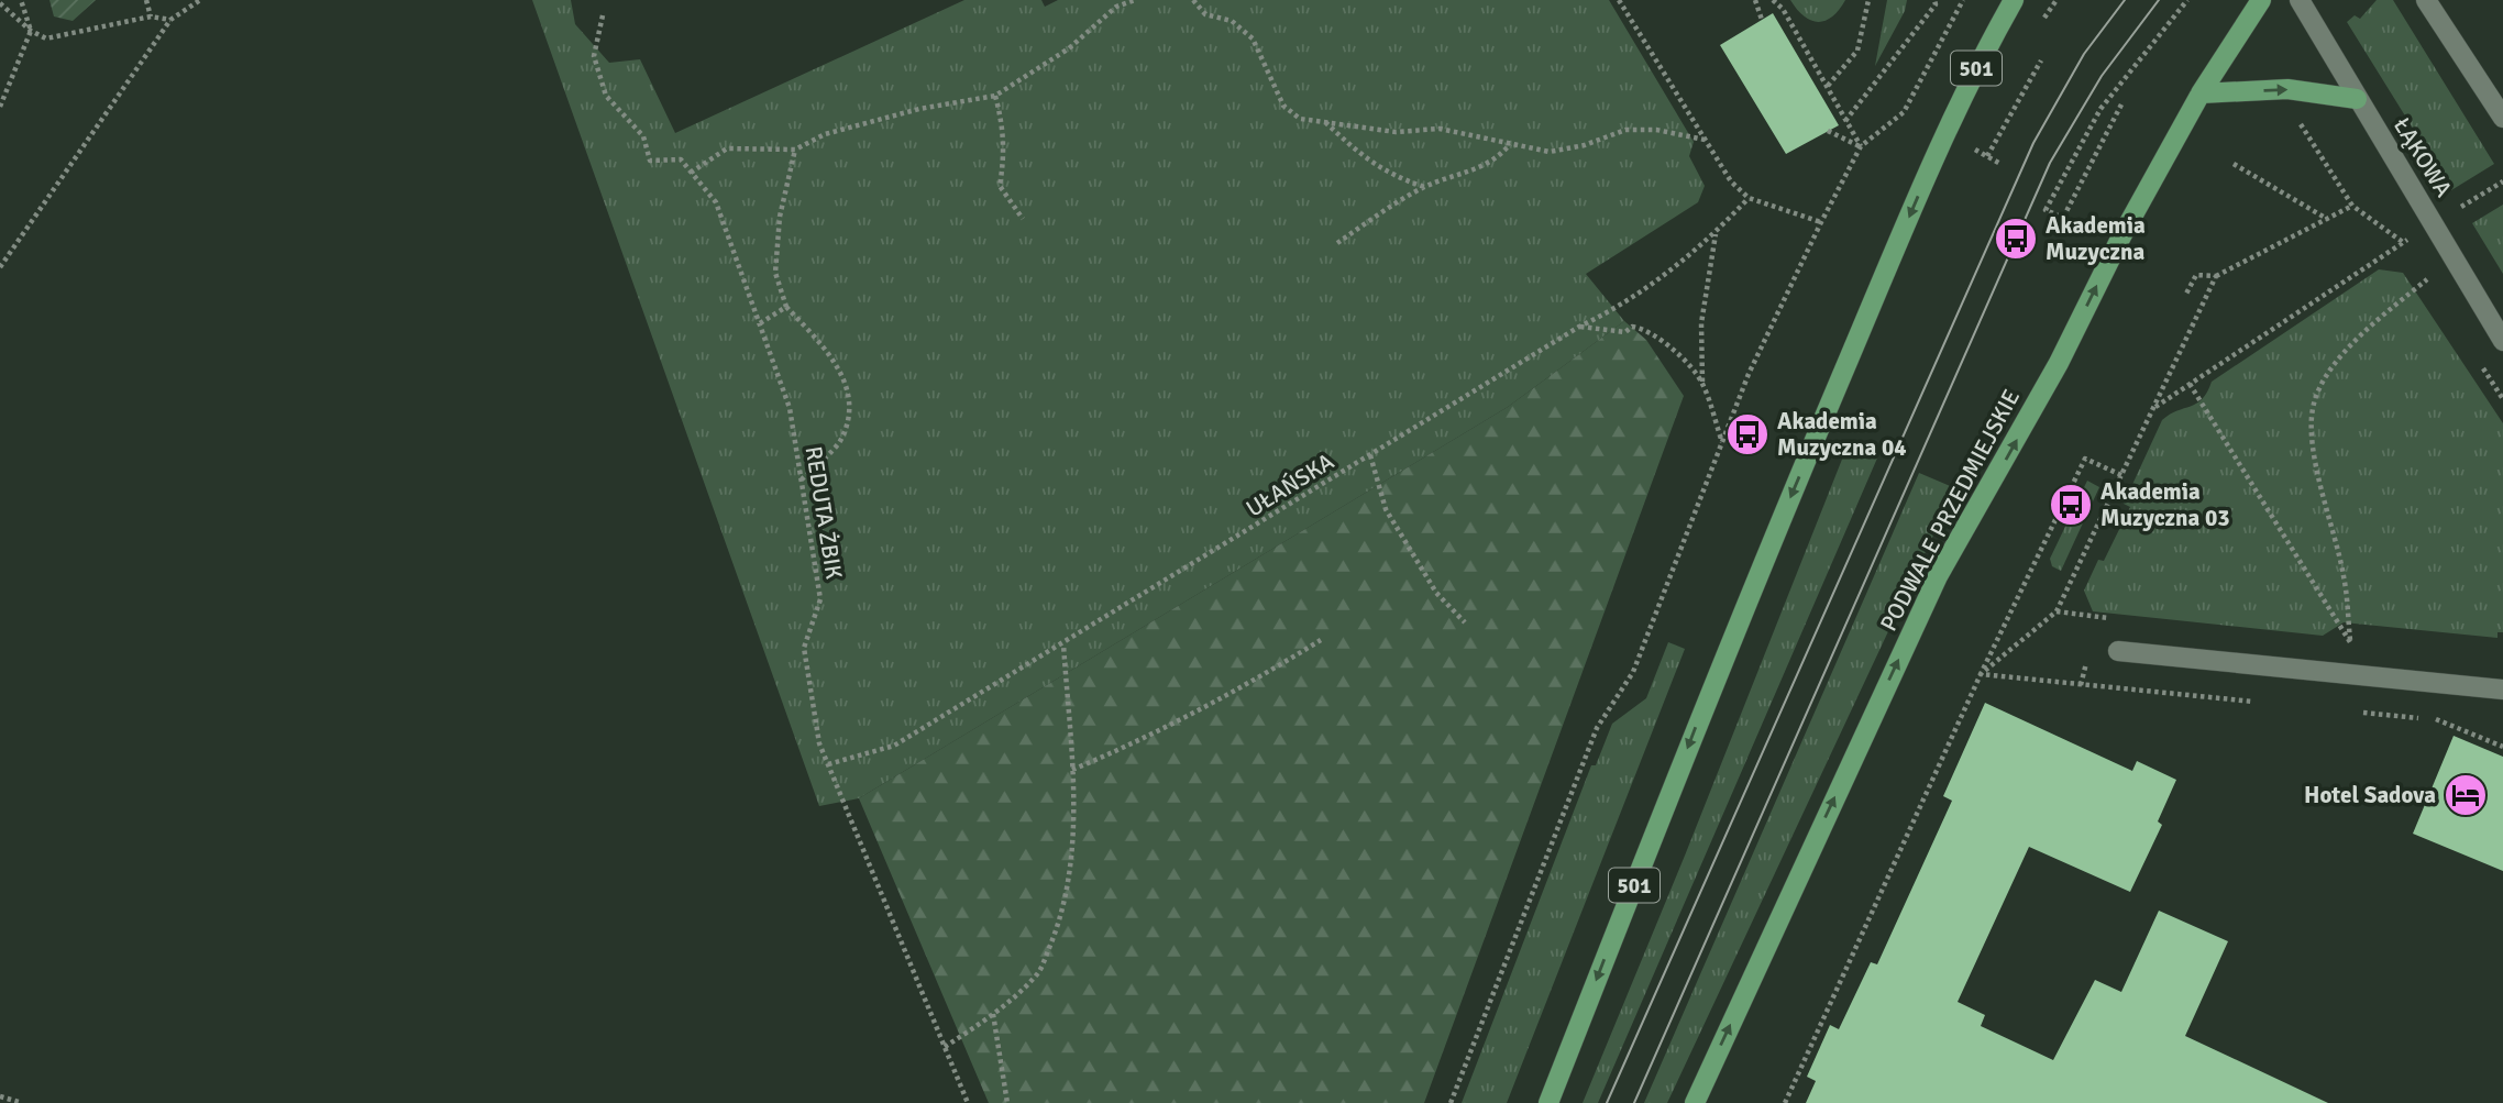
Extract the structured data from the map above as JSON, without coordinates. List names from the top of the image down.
{
  "streets": {
    "main road": ["501", "PODWALE PRZEDMIEJSKIE"],
    "street": ["ŁĄKOWA"],
    "path": ["UŁAŃSKA", "REDUTA ŻBIK"]
  },
  "crossings": [
    ["UŁAŃSKA", "REDUTA ŻBIK"]
  ],
  "places": {
    "bus stop": ["Akademia Muzyczna", "Akademia Muzyczna 04", "Akademia Muzyczna 03"],
    "hotel": ["Hotel Sadova"]
  }
}
